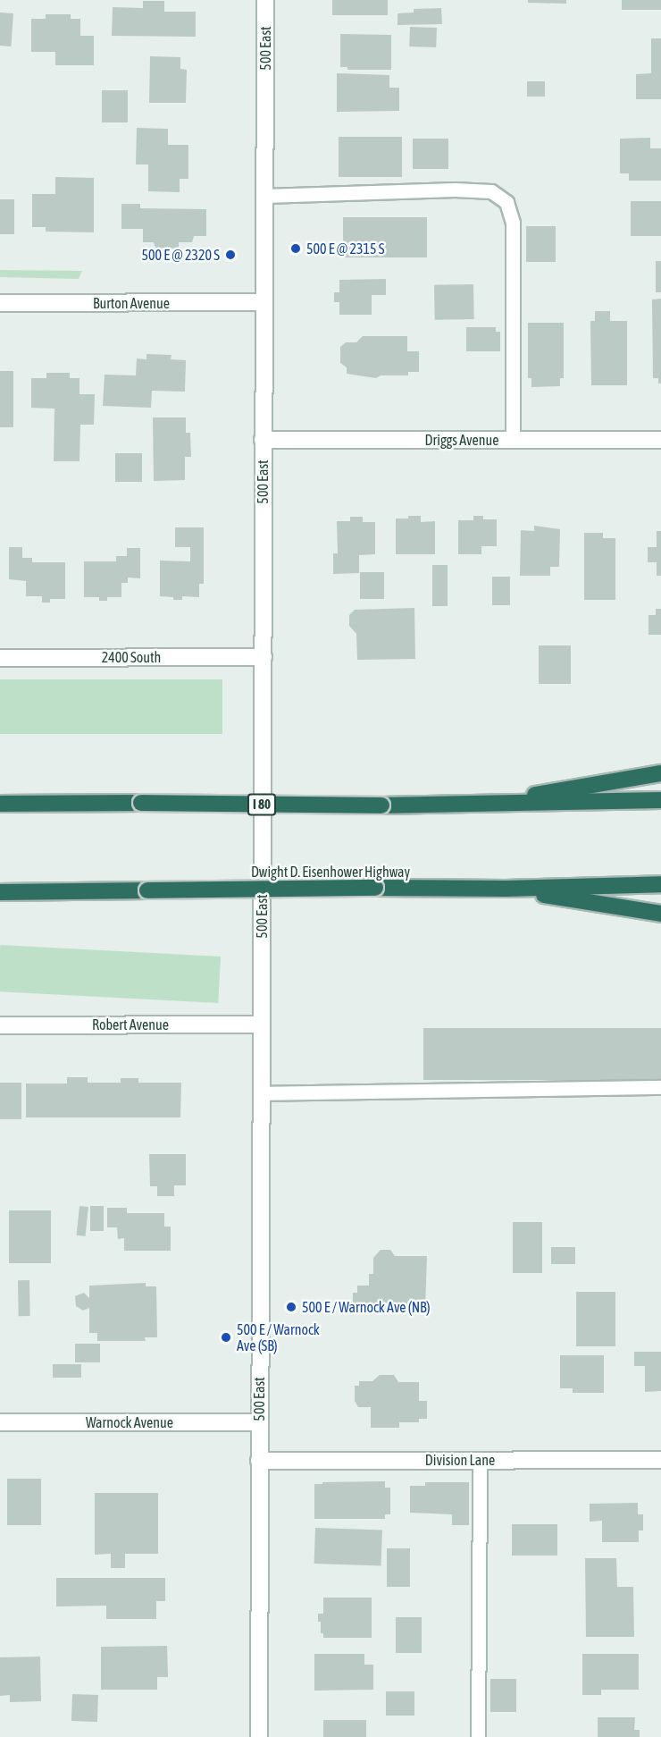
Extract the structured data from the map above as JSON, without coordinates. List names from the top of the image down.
{
  "streets": {
    "highway": ["I 80", "Dwight D. Eisenhower Highway"],
    "street": [
      "500 East",
      "Burton Avenue",
      "Driggs Avenue",
      "2400 South",
      "Robert Avenue",
      "Warnock Avenue",
      "Division Lane"
    ]
  },
  "crossings": [
    ["500 East", "Burton Avenue"],
    ["500 East", "Driggs Avenue"],
    ["500 East", "2400 South"],
    ["500 East", "Robert Avenue"],
    ["500 East", "Warnock Avenue"],
    ["500 East", "Division Lane"]
  ],
  "places": [
    "500 E @ 2315 S",
    "500 E @ 2320 S",
    "500 E / Warnock Ave (NB)",
    "500 E / Warnock Ave (SB)"
  ]
}
